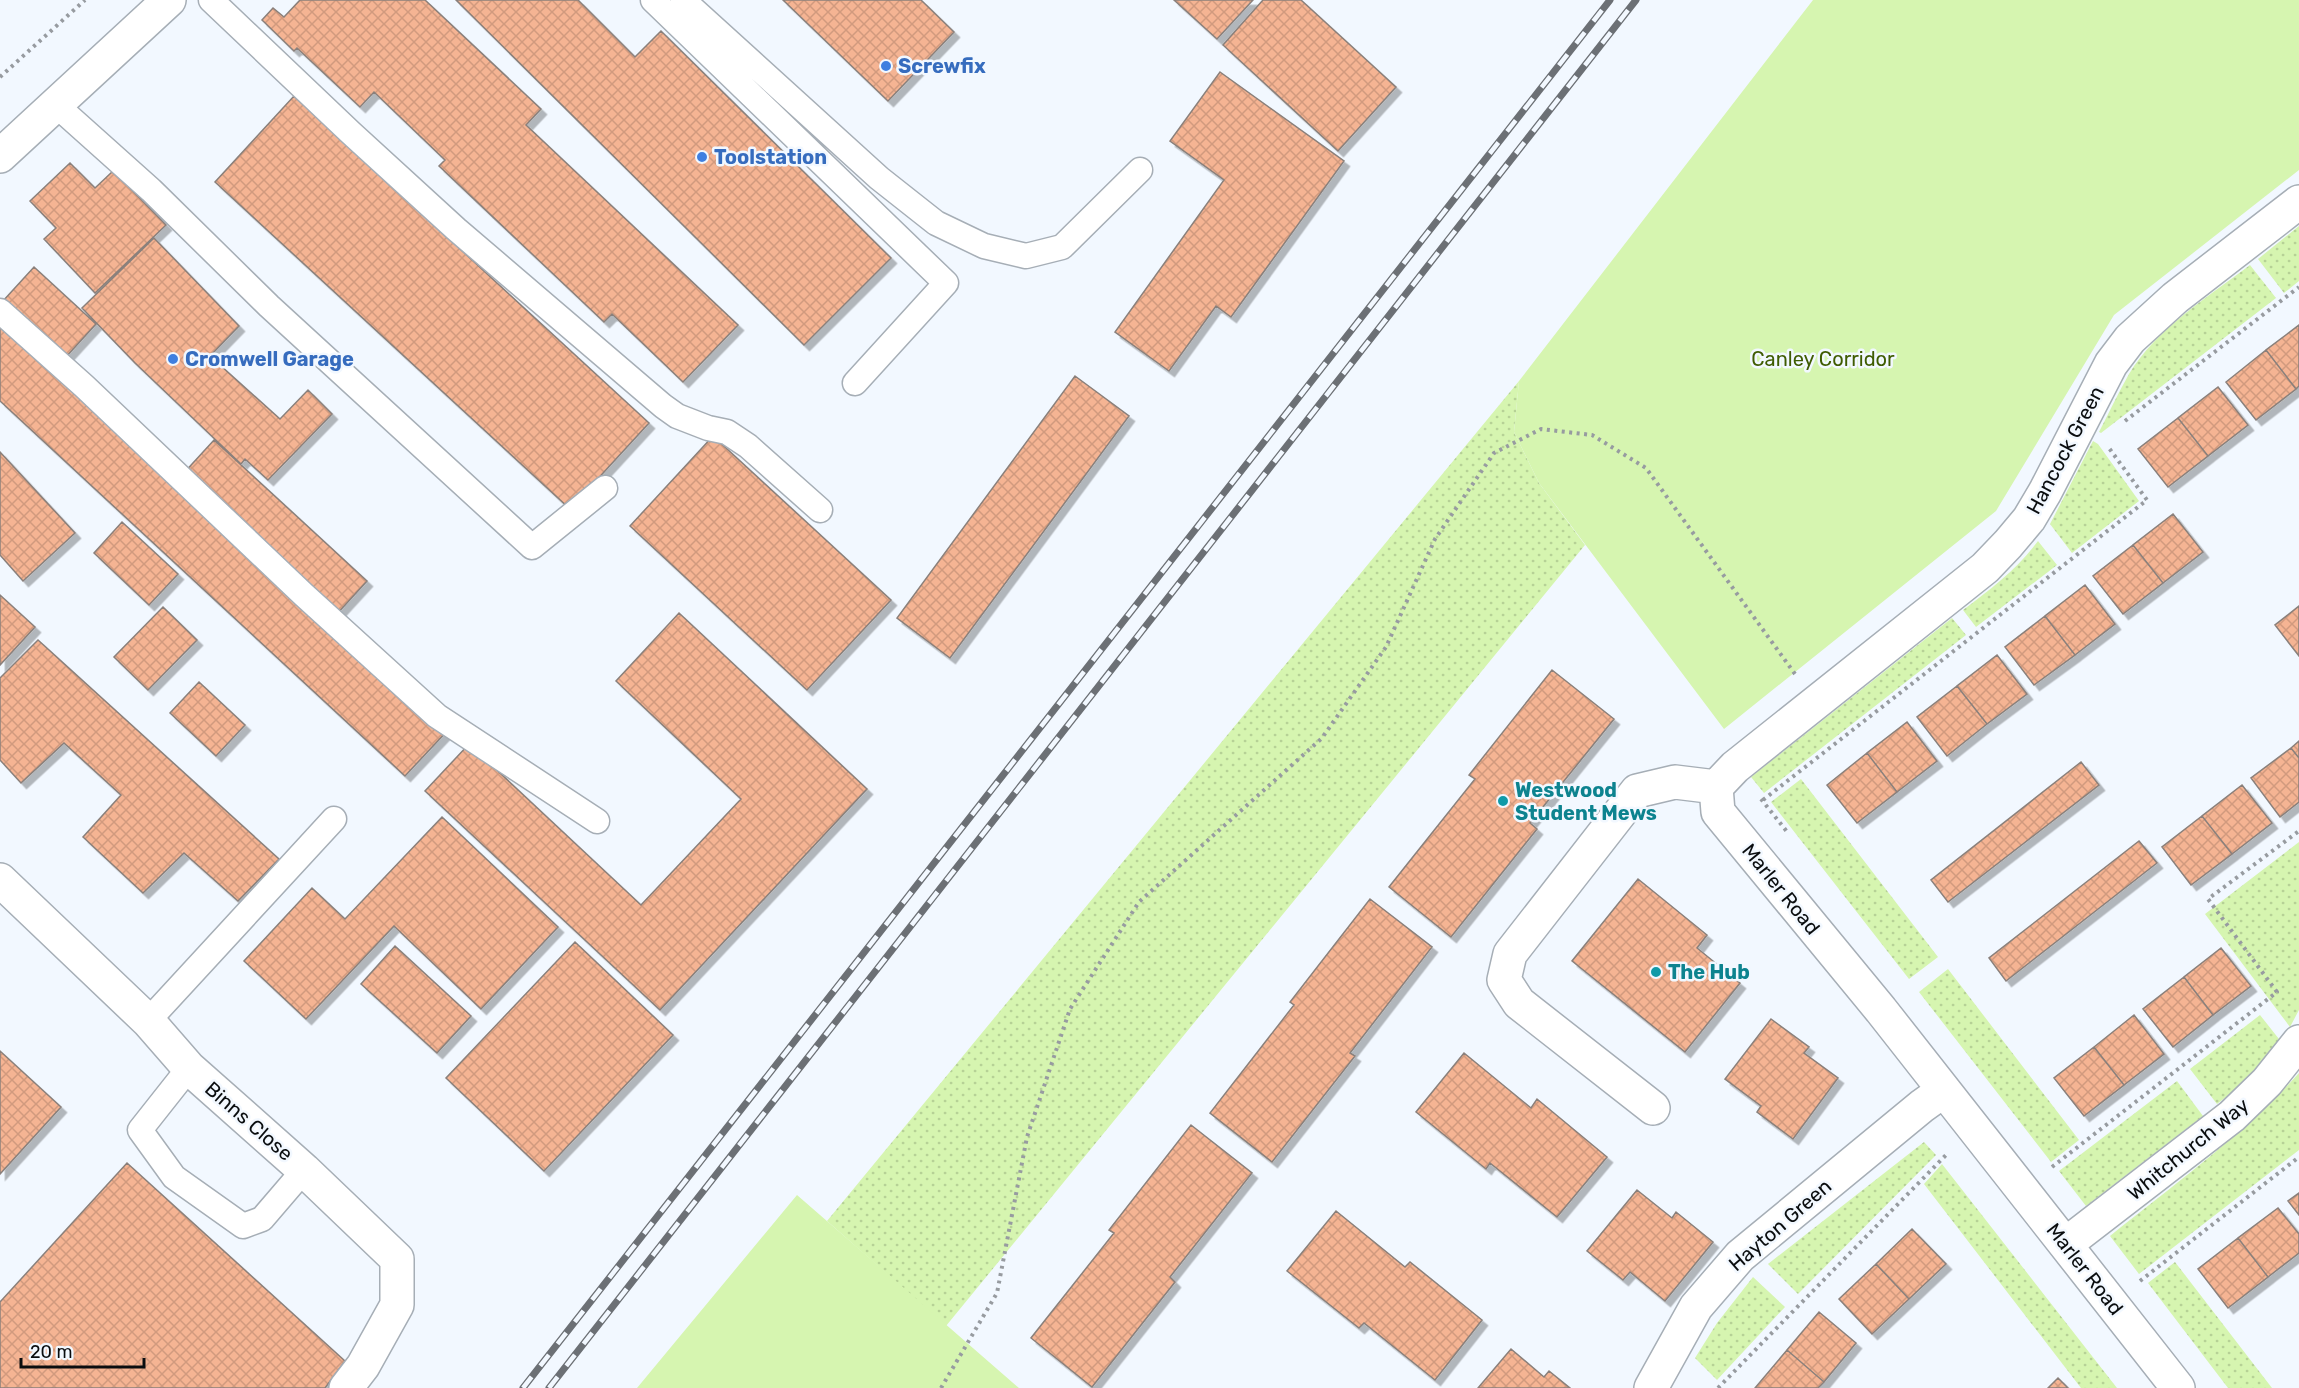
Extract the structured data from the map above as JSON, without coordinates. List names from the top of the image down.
{
  "streets": {
    "street": [
      "Hancock Green",
      "Marler Road",
      "Binns Close",
      "Whitchurch Way",
      "Hayton Green"
    ]
  },
  "crossings": [
    ["Hancock Green", "Marler Road"],
    ["Marler Road", "Whitchurch Way"],
    ["Marler Road", "Hayton Green"]
  ],
  "parks": ["Canley Corridor"],
  "places": [
    "Screwfix",
    "Toolstation",
    "Cromwell Garage",
    "Westwood Student Mews",
    "The Hub"
  ],
  "scale_bar": "20 m"
}
